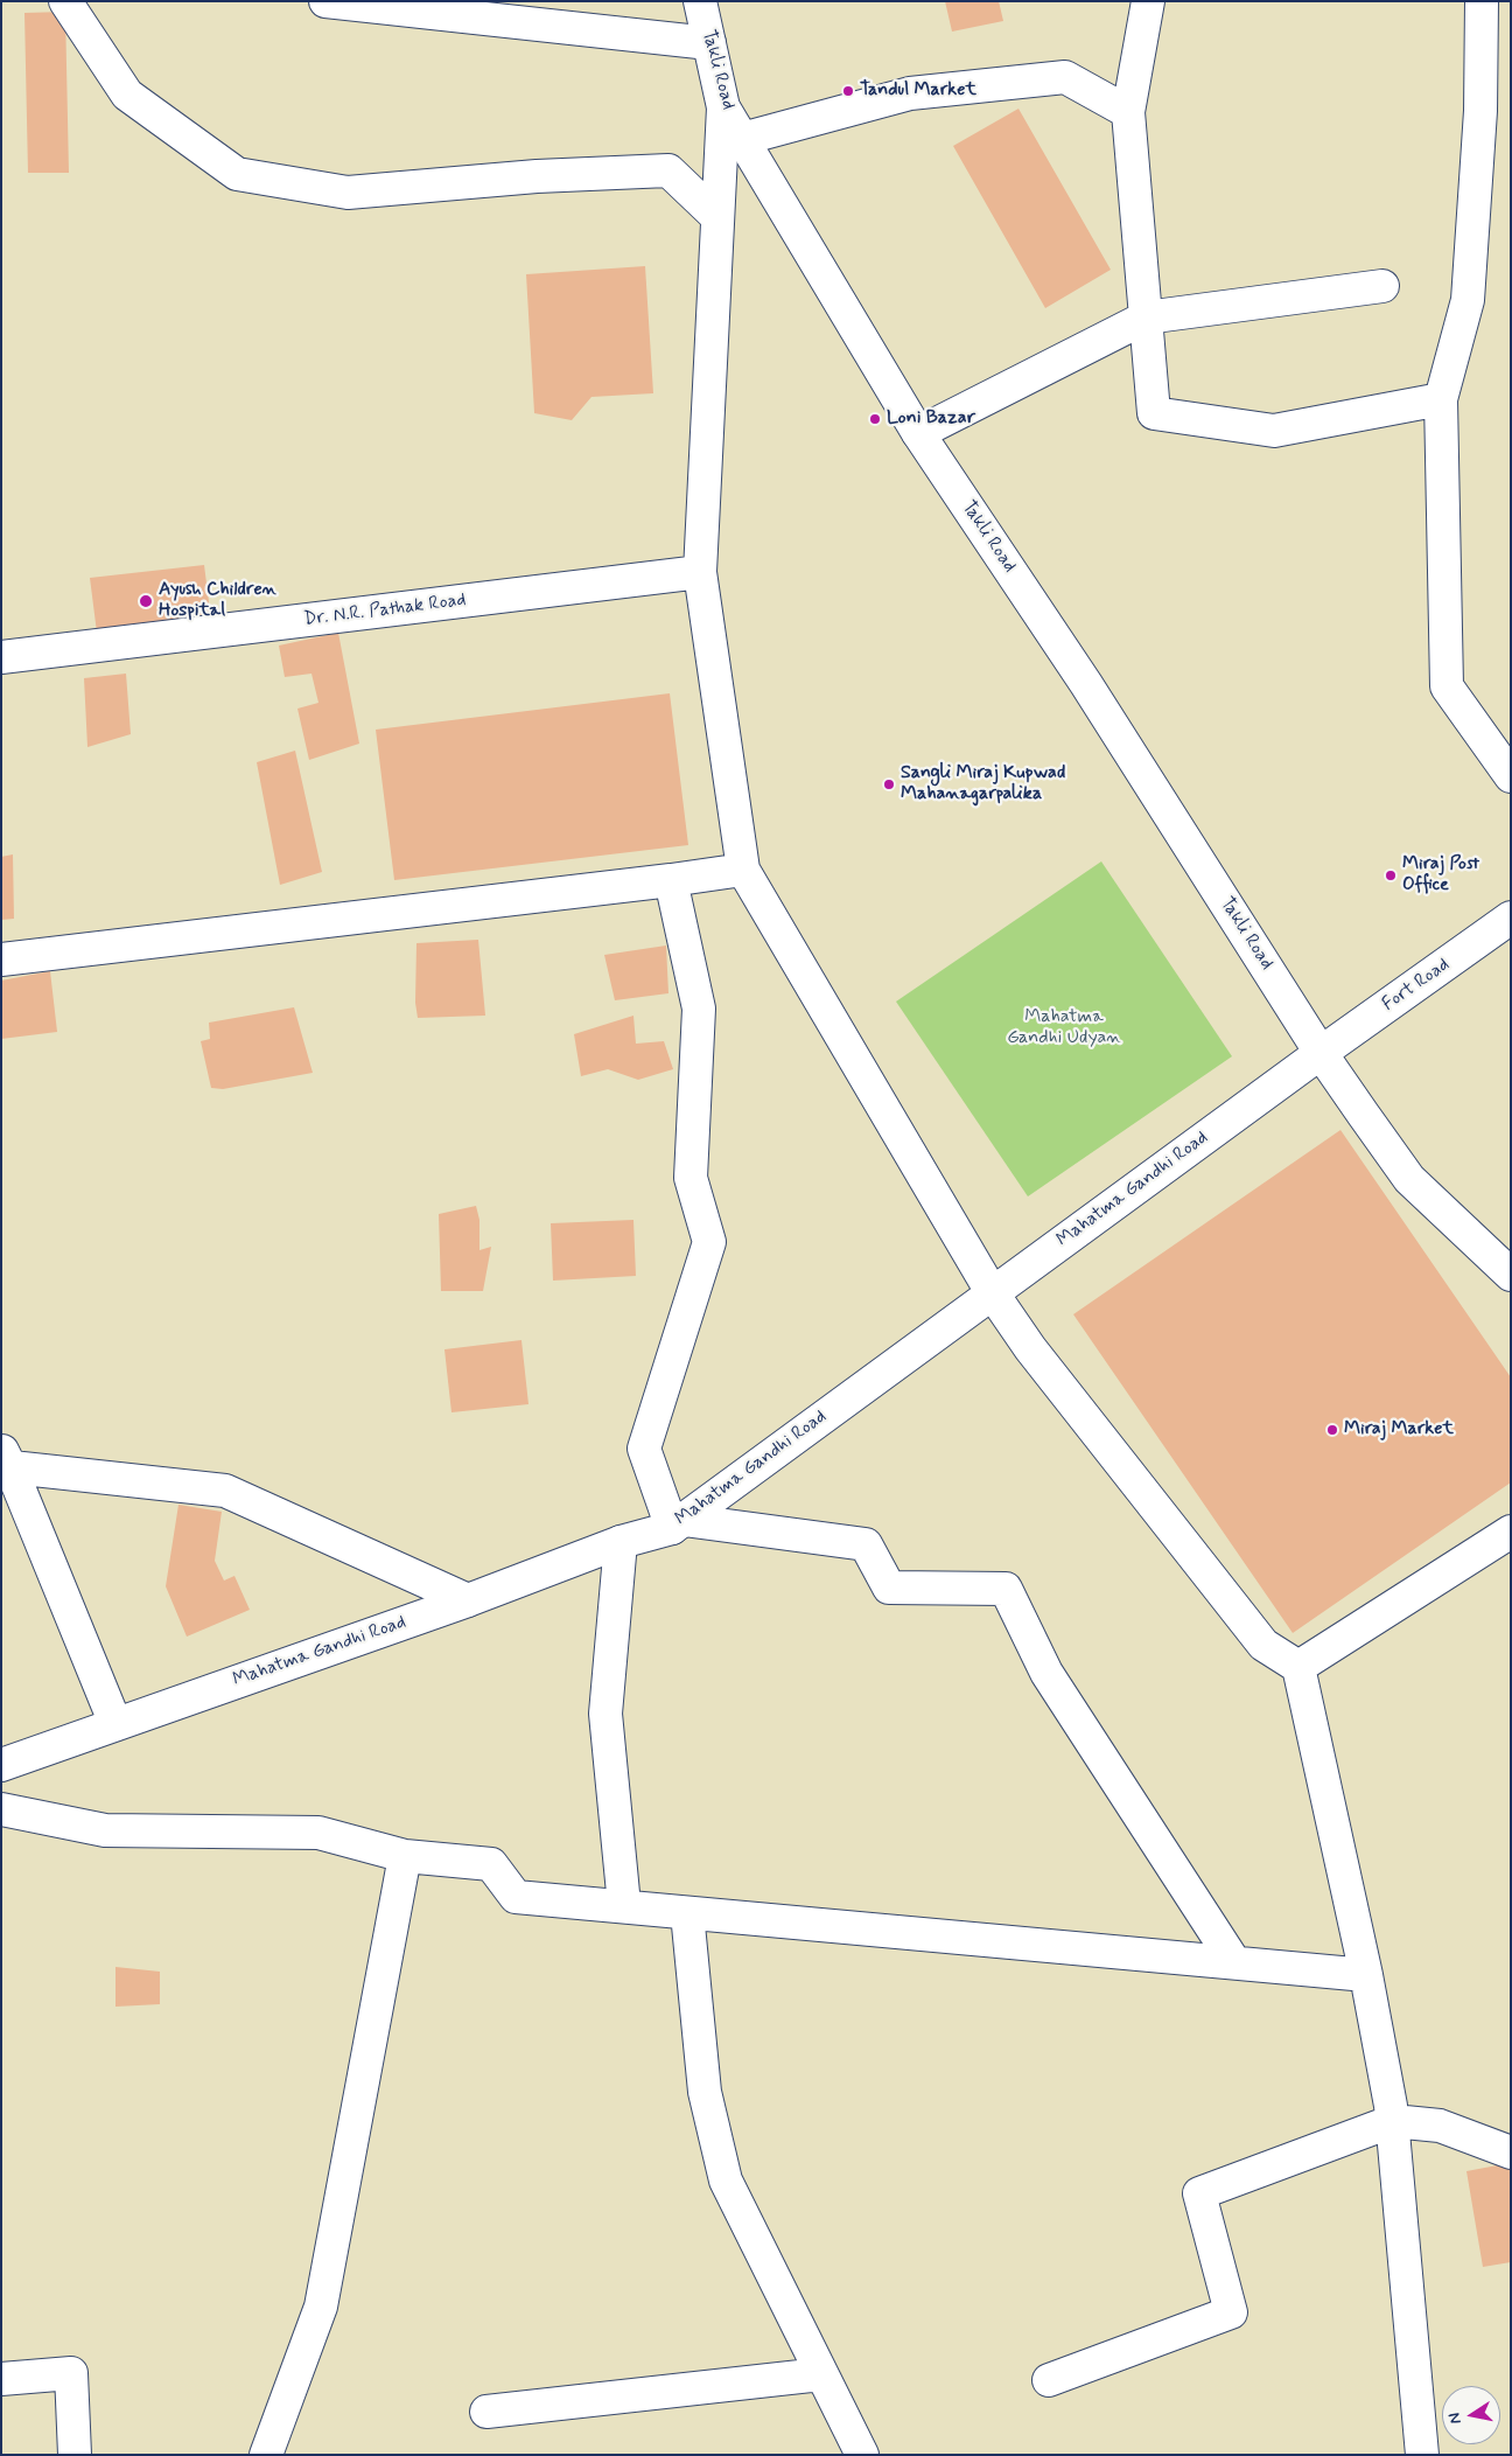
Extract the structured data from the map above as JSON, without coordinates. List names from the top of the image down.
{
  "streets": {
    "street": [
      "Takli Road",
      "Dr. N.R. Pathak Road",
      "Fort Road",
      "Mahatma Gandhi Road"
    ]
  },
  "crossings": [
    ["Takli Road", "Fort Road"],
    ["Takli Road", "Mahatma Gandhi Road"],
    ["Fort Road", "Mahatma Gandhi Road"]
  ],
  "parks": ["Mahatma Gandhi Udyan"],
  "places": [
    "Tandul Market",
    "Loni Bazar",
    "Ayush Children Hospital",
    "Sangli Miraj Kupwad Mahanagarpalika",
    "Miraj Post Office",
    "Miraj Market"
  ],
  "north": "left"
}
